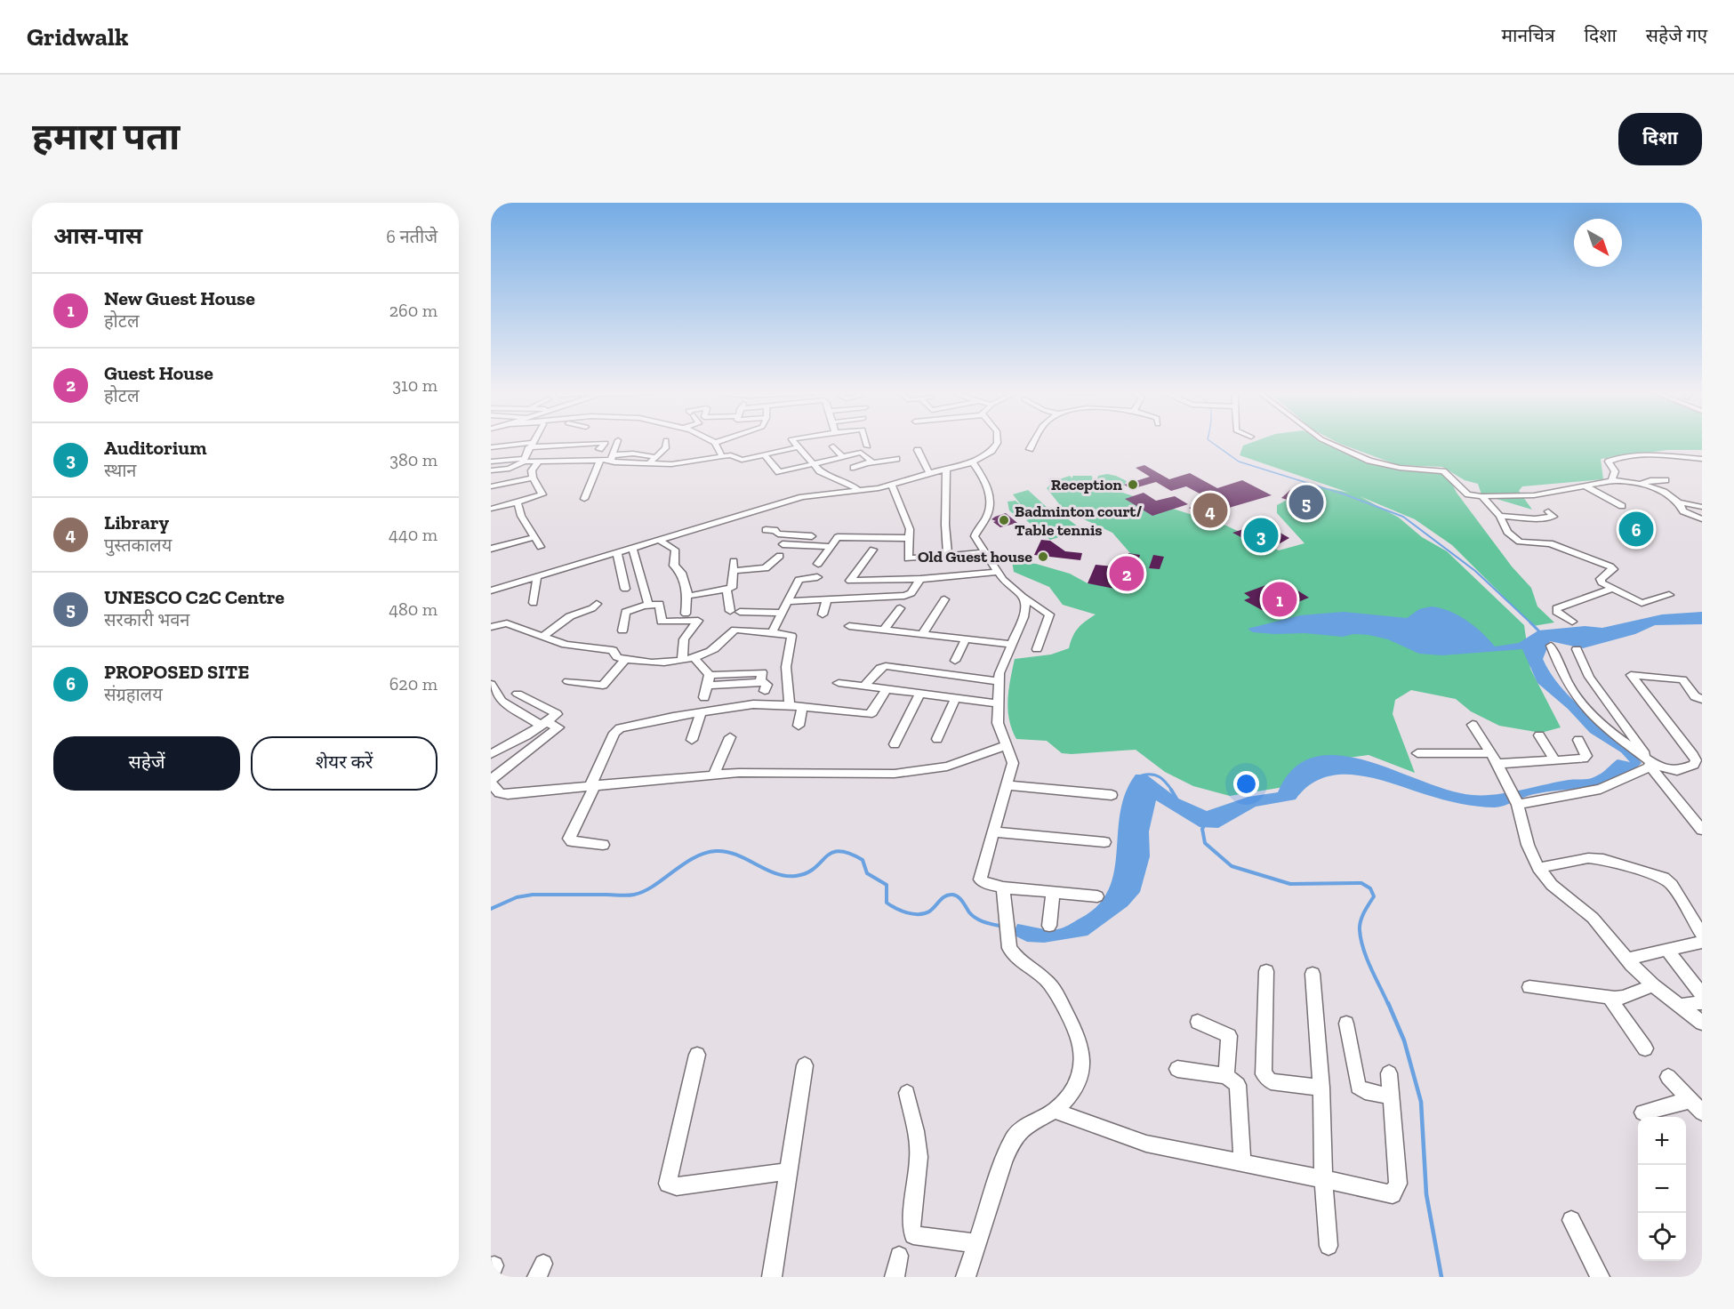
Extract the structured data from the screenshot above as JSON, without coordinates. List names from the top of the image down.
{
  "places": ["Reception", "Badminton court/ Table tennis", "Old Guest house"],
  "north": "bottom right",
  "page": {
    "header": "Gridwalk",
    "nav": ["मानचित्र", "दिशा", "सहेजे गए"],
    "buttons": [
      "दिशा",
      ["सहेजें", "शेयर करें"]
    ],
    "title": "हमारा पता",
    "heading": ["आस-पास", "6 नतीजे"],
    "list": [
      {
        "mark": "1",
        "name": "New Guest House",
        "note": "होटल",
        "value": "260 m"
      },
      {
        "mark": "2",
        "name": "Guest House",
        "note": "होटल",
        "value": "310 m"
      },
      {
        "mark": "3",
        "name": "Auditorium",
        "note": "स्थान",
        "value": "380 m"
      },
      {
        "mark": "4",
        "name": "Library",
        "note": "पुस्तकालय",
        "value": "440 m"
      },
      {
        "mark": "5",
        "name": "UNESCO C2C Centre",
        "note": "सरकारी भवन",
        "value": "480 m"
      },
      {
        "mark": "6",
        "name": "PROPOSED SITE",
        "note": "संग्रहालय",
        "value": "620 m"
      }
    ],
    "pins": [
      "5",
      "4",
      "6",
      "3",
      "2",
      "1"
    ],
    "map_buttons": ["+", "−"]
  }
}
